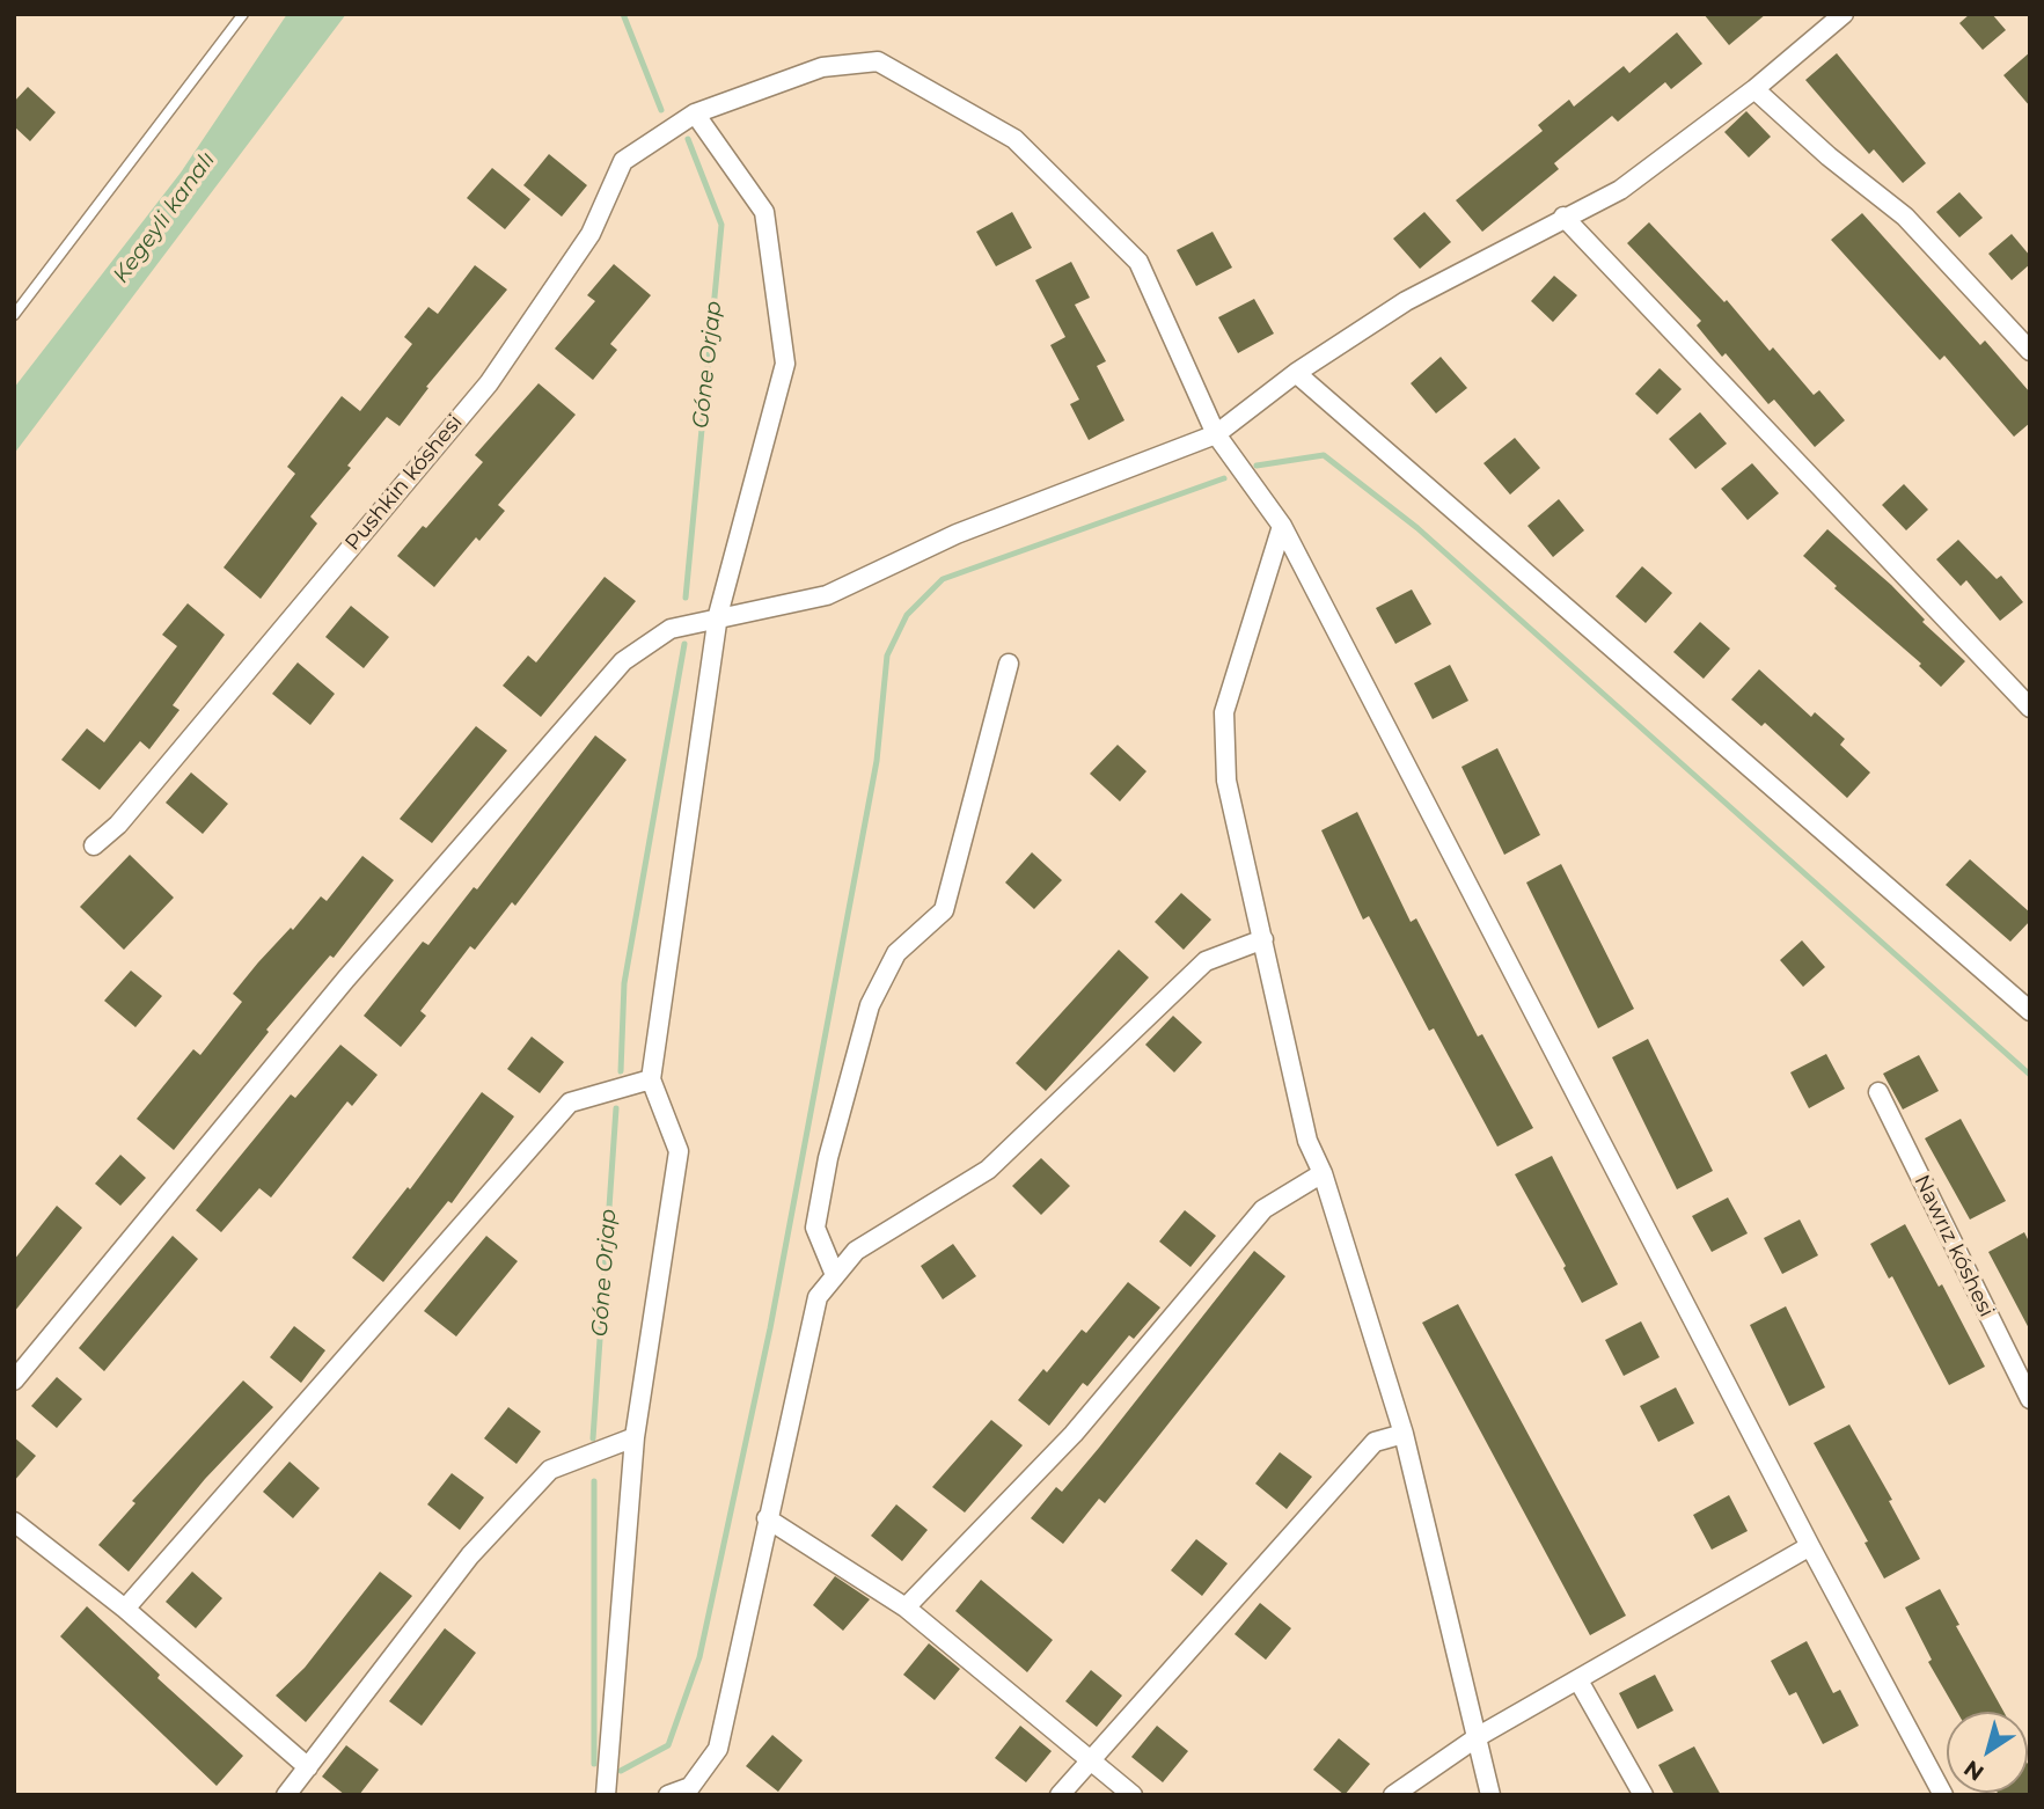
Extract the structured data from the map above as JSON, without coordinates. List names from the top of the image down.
{
  "streets": {
    "street": ["Pushkin kóshesi", "Nawrız kóshesi"]
  },
  "water": ["Kegeyli kanalı", "Góne Orjap"],
  "north": "bottom left"
}
